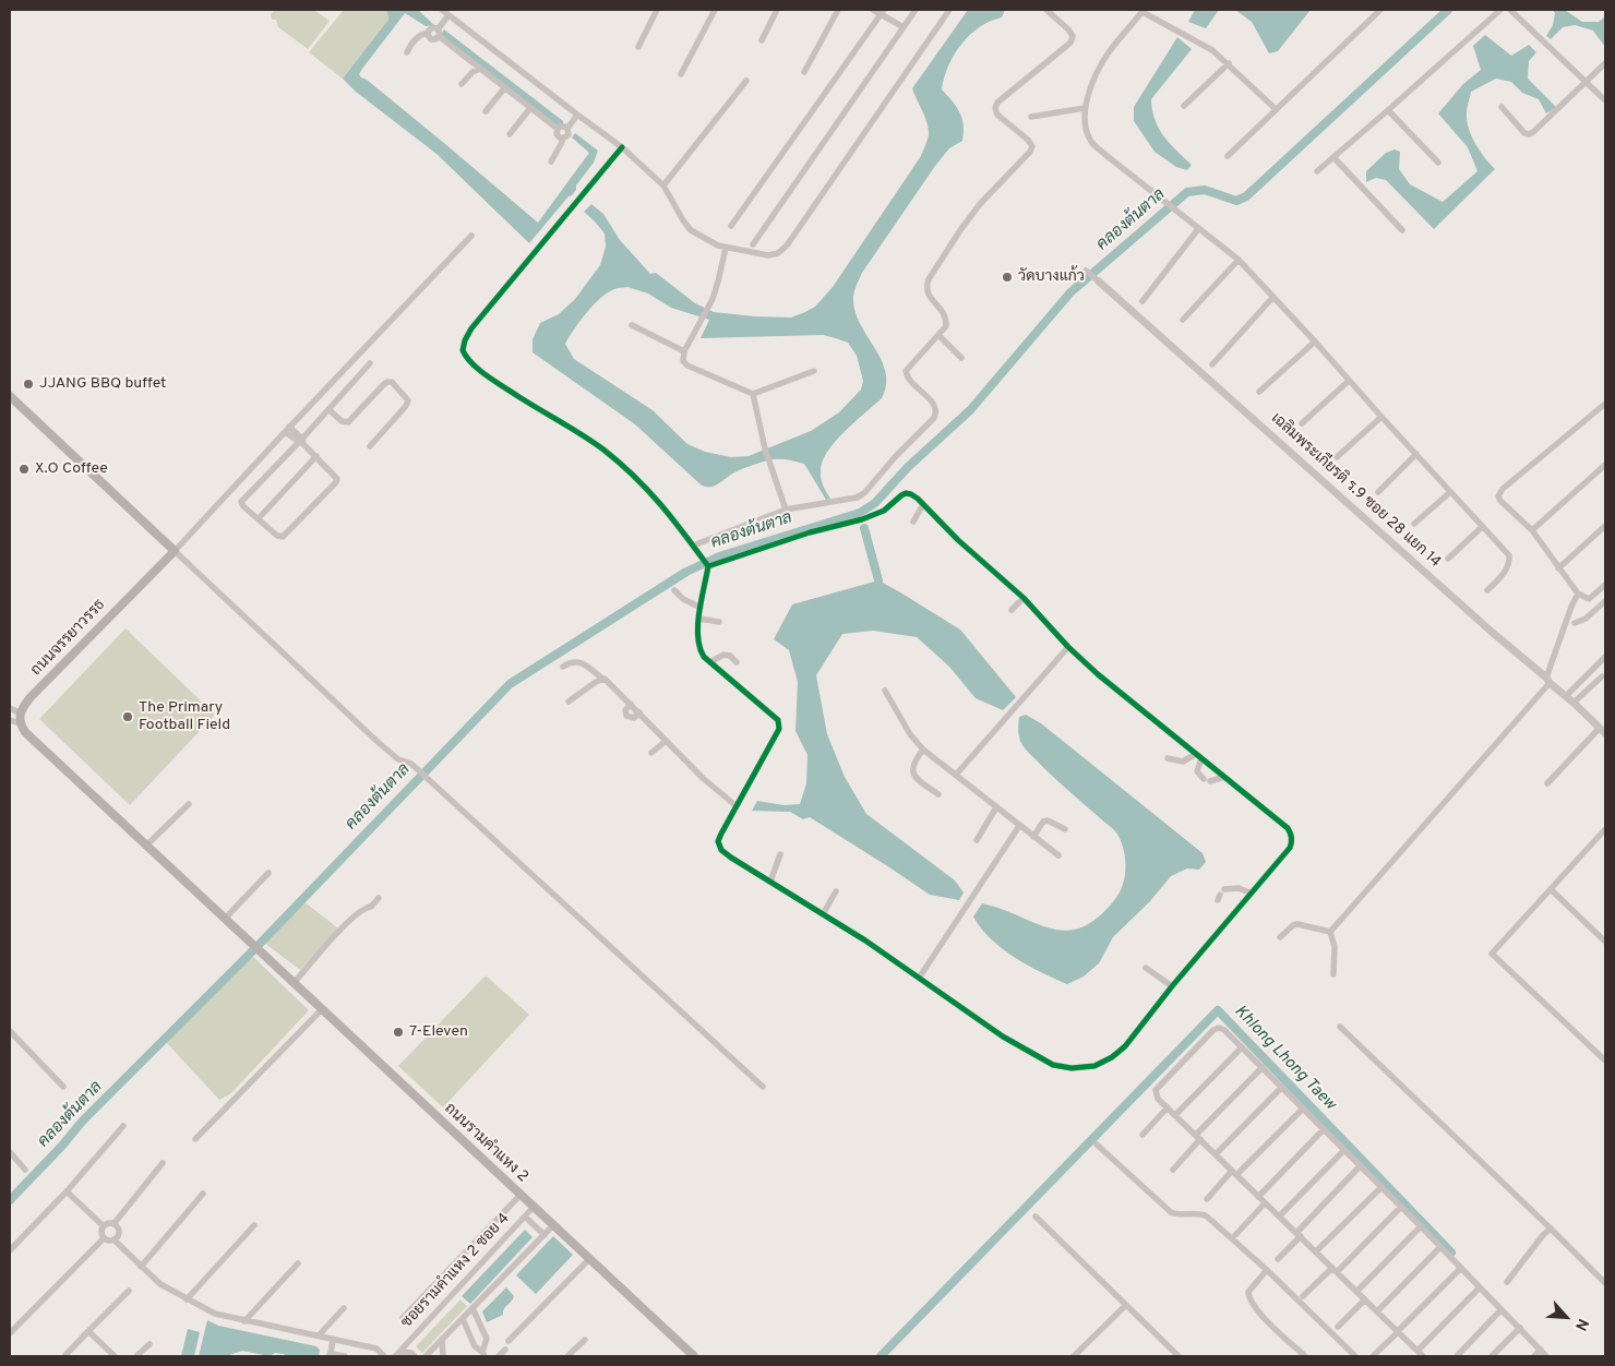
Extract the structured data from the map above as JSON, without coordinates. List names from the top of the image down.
{
  "streets": {
    "main road": ["ถนนจรรยาวรรธ", "ถนนรามคำแหง 2"],
    "street": ["เฉลิมพระเกียรติ ร.9 ซอย 28 แยก 14", "ซอยรามคำแหง 2 ซอย 4"]
  },
  "crossings": [
    ["ถนนรามคำแหง 2", "ซอยรามคำแหง 2 ซอย 4"]
  ],
  "water": ["คลองต้นตาล", "Khlong Lhong Taew"],
  "places": [
    "วัดบางแก้ว",
    "JJANG BBQ buffet",
    "X.O Coffee",
    "The Primary Football Field",
    "7-Eleven"
  ],
  "north": "bottom right"
}
